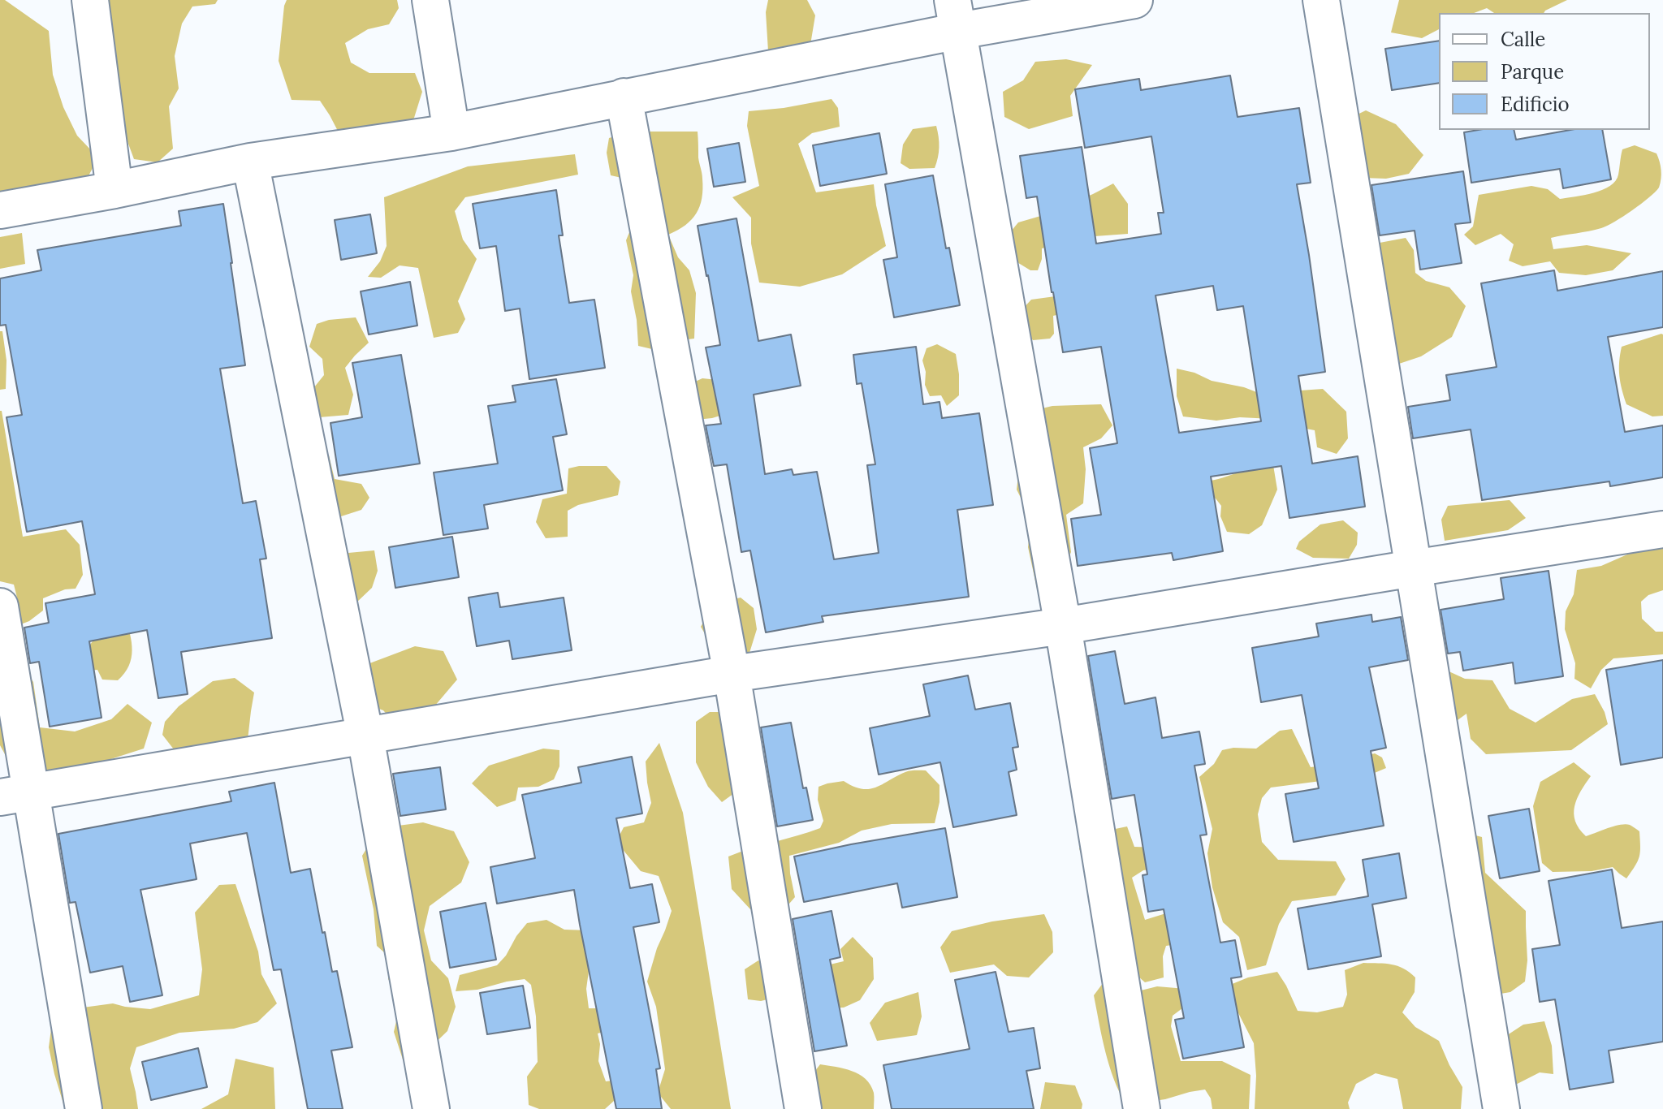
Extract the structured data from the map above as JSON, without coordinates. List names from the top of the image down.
{
  "legend": ["Calle", "Parque", "Edificio"]
}
